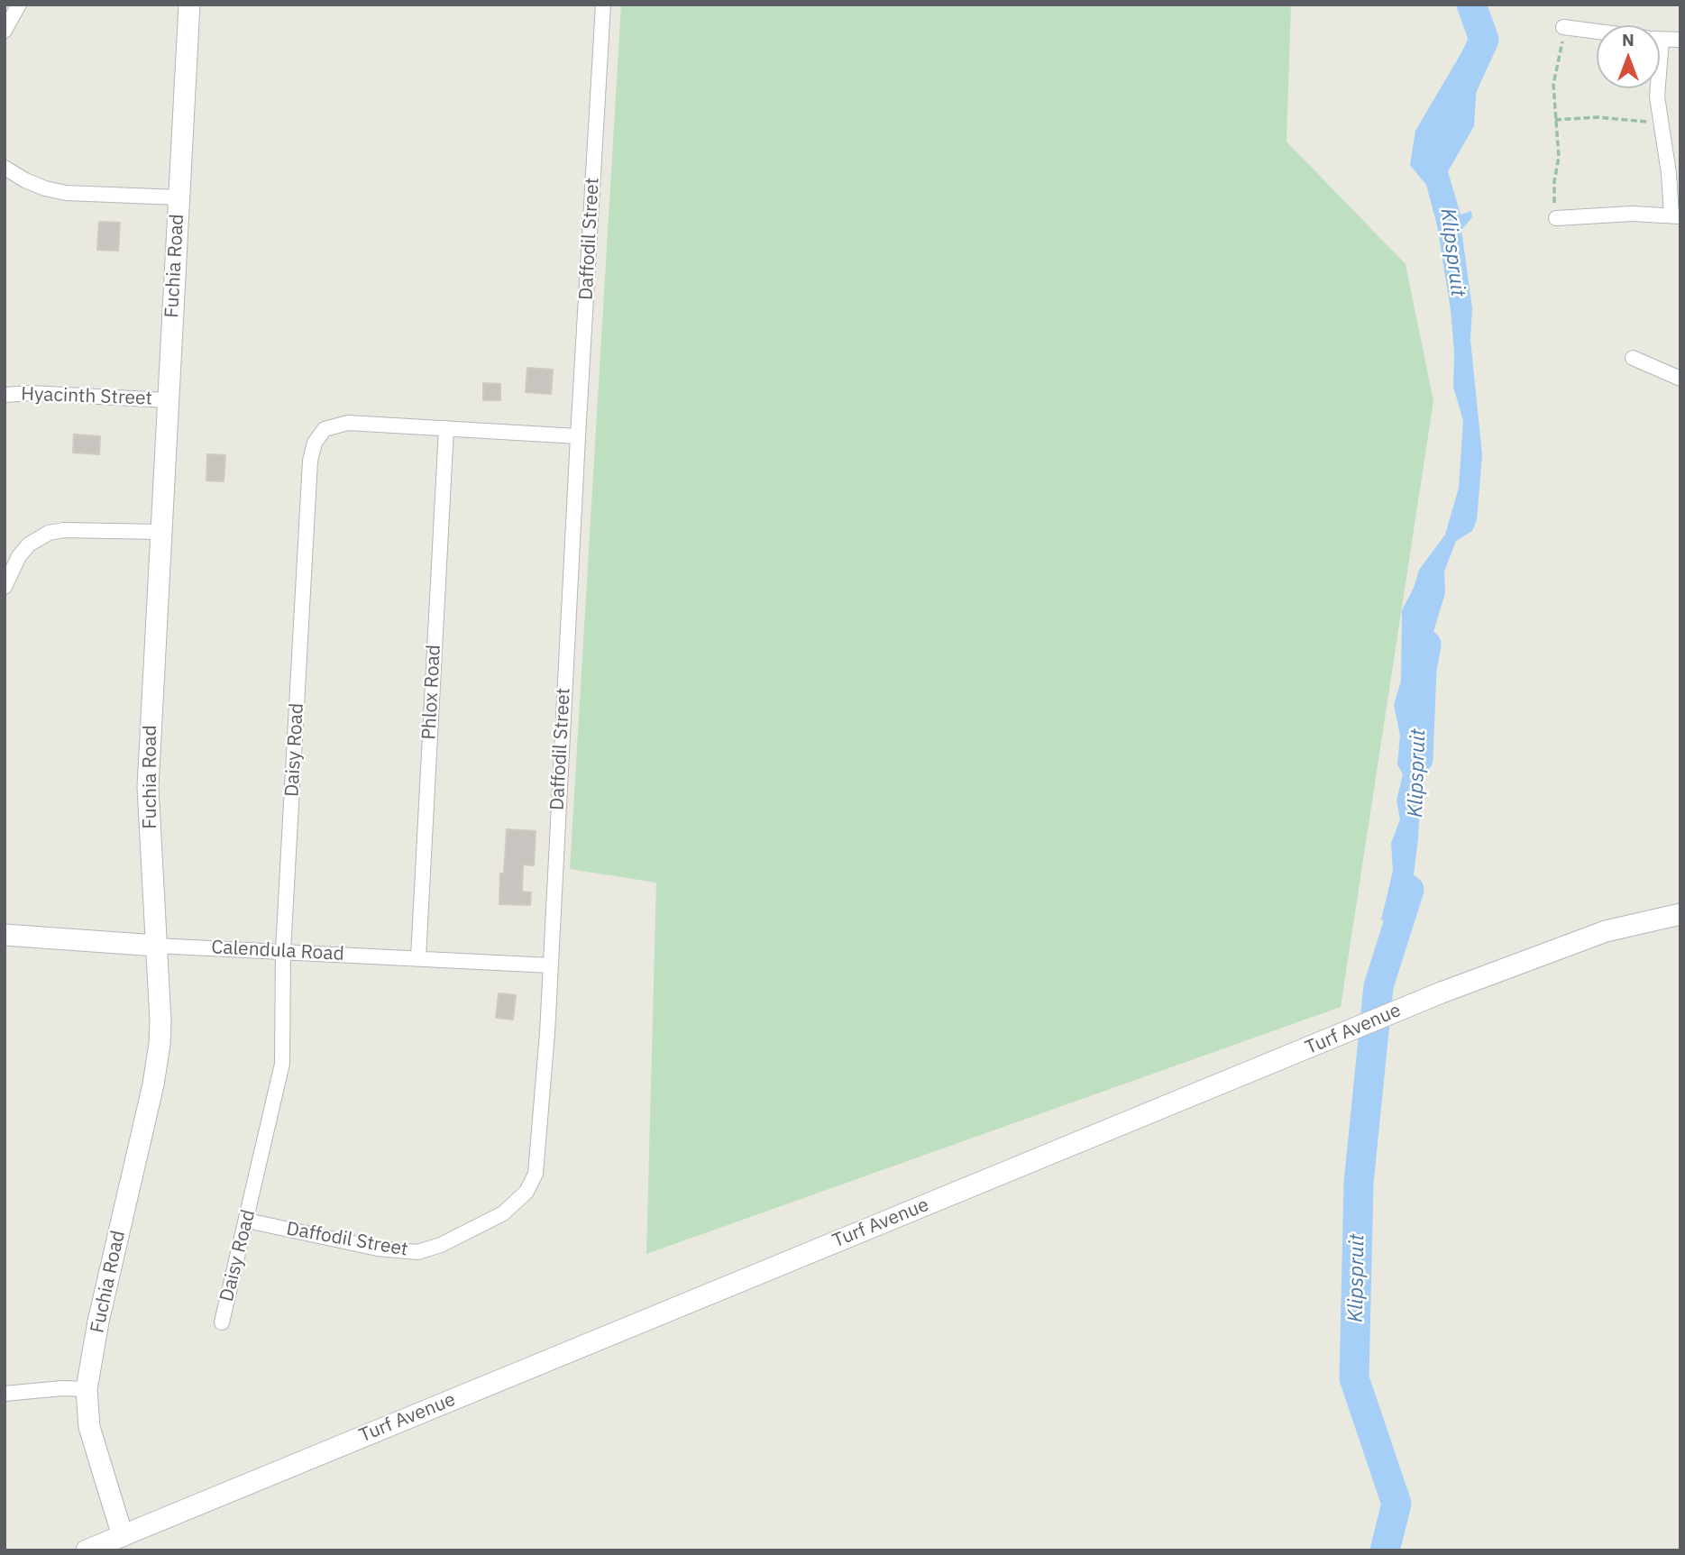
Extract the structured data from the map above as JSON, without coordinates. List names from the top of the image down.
{
  "streets": {
    "main road": ["Fuchia Road", "Calendula Road", "Turf Avenue"],
    "street": [
      "Daffodil Street",
      "Hyacinth Street",
      "Phlox Road",
      "Daisy Road"
    ]
  },
  "crossings": [
    ["Daffodil Street", "Daisy Road"],
    ["Daffodil Street", "Calendula Road"],
    ["Fuchia Road", "Hyacinth Street"],
    ["Fuchia Road", "Calendula Road"],
    ["Fuchia Road", "Turf Avenue"],
    ["Phlox Road", "Daisy Road"],
    ["Phlox Road", "Calendula Road"],
    ["Daisy Road", "Calendula Road"]
  ],
  "water": ["Klipspruit"],
  "north": "top"
}
